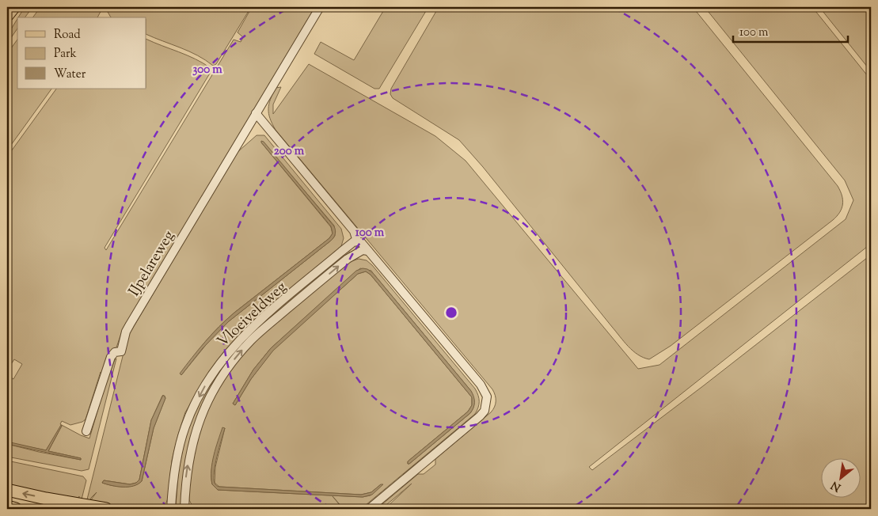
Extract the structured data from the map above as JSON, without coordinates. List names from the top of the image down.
{
  "streets": {
    "street": ["IJpelareweg", "Vloeiveldweg"]
  },
  "legend": ["Road", "Park", "Water"],
  "scale_bar": "100 m",
  "north": "bottom left",
  "rings": ["300 m", "200 m", "100 m"]
}
